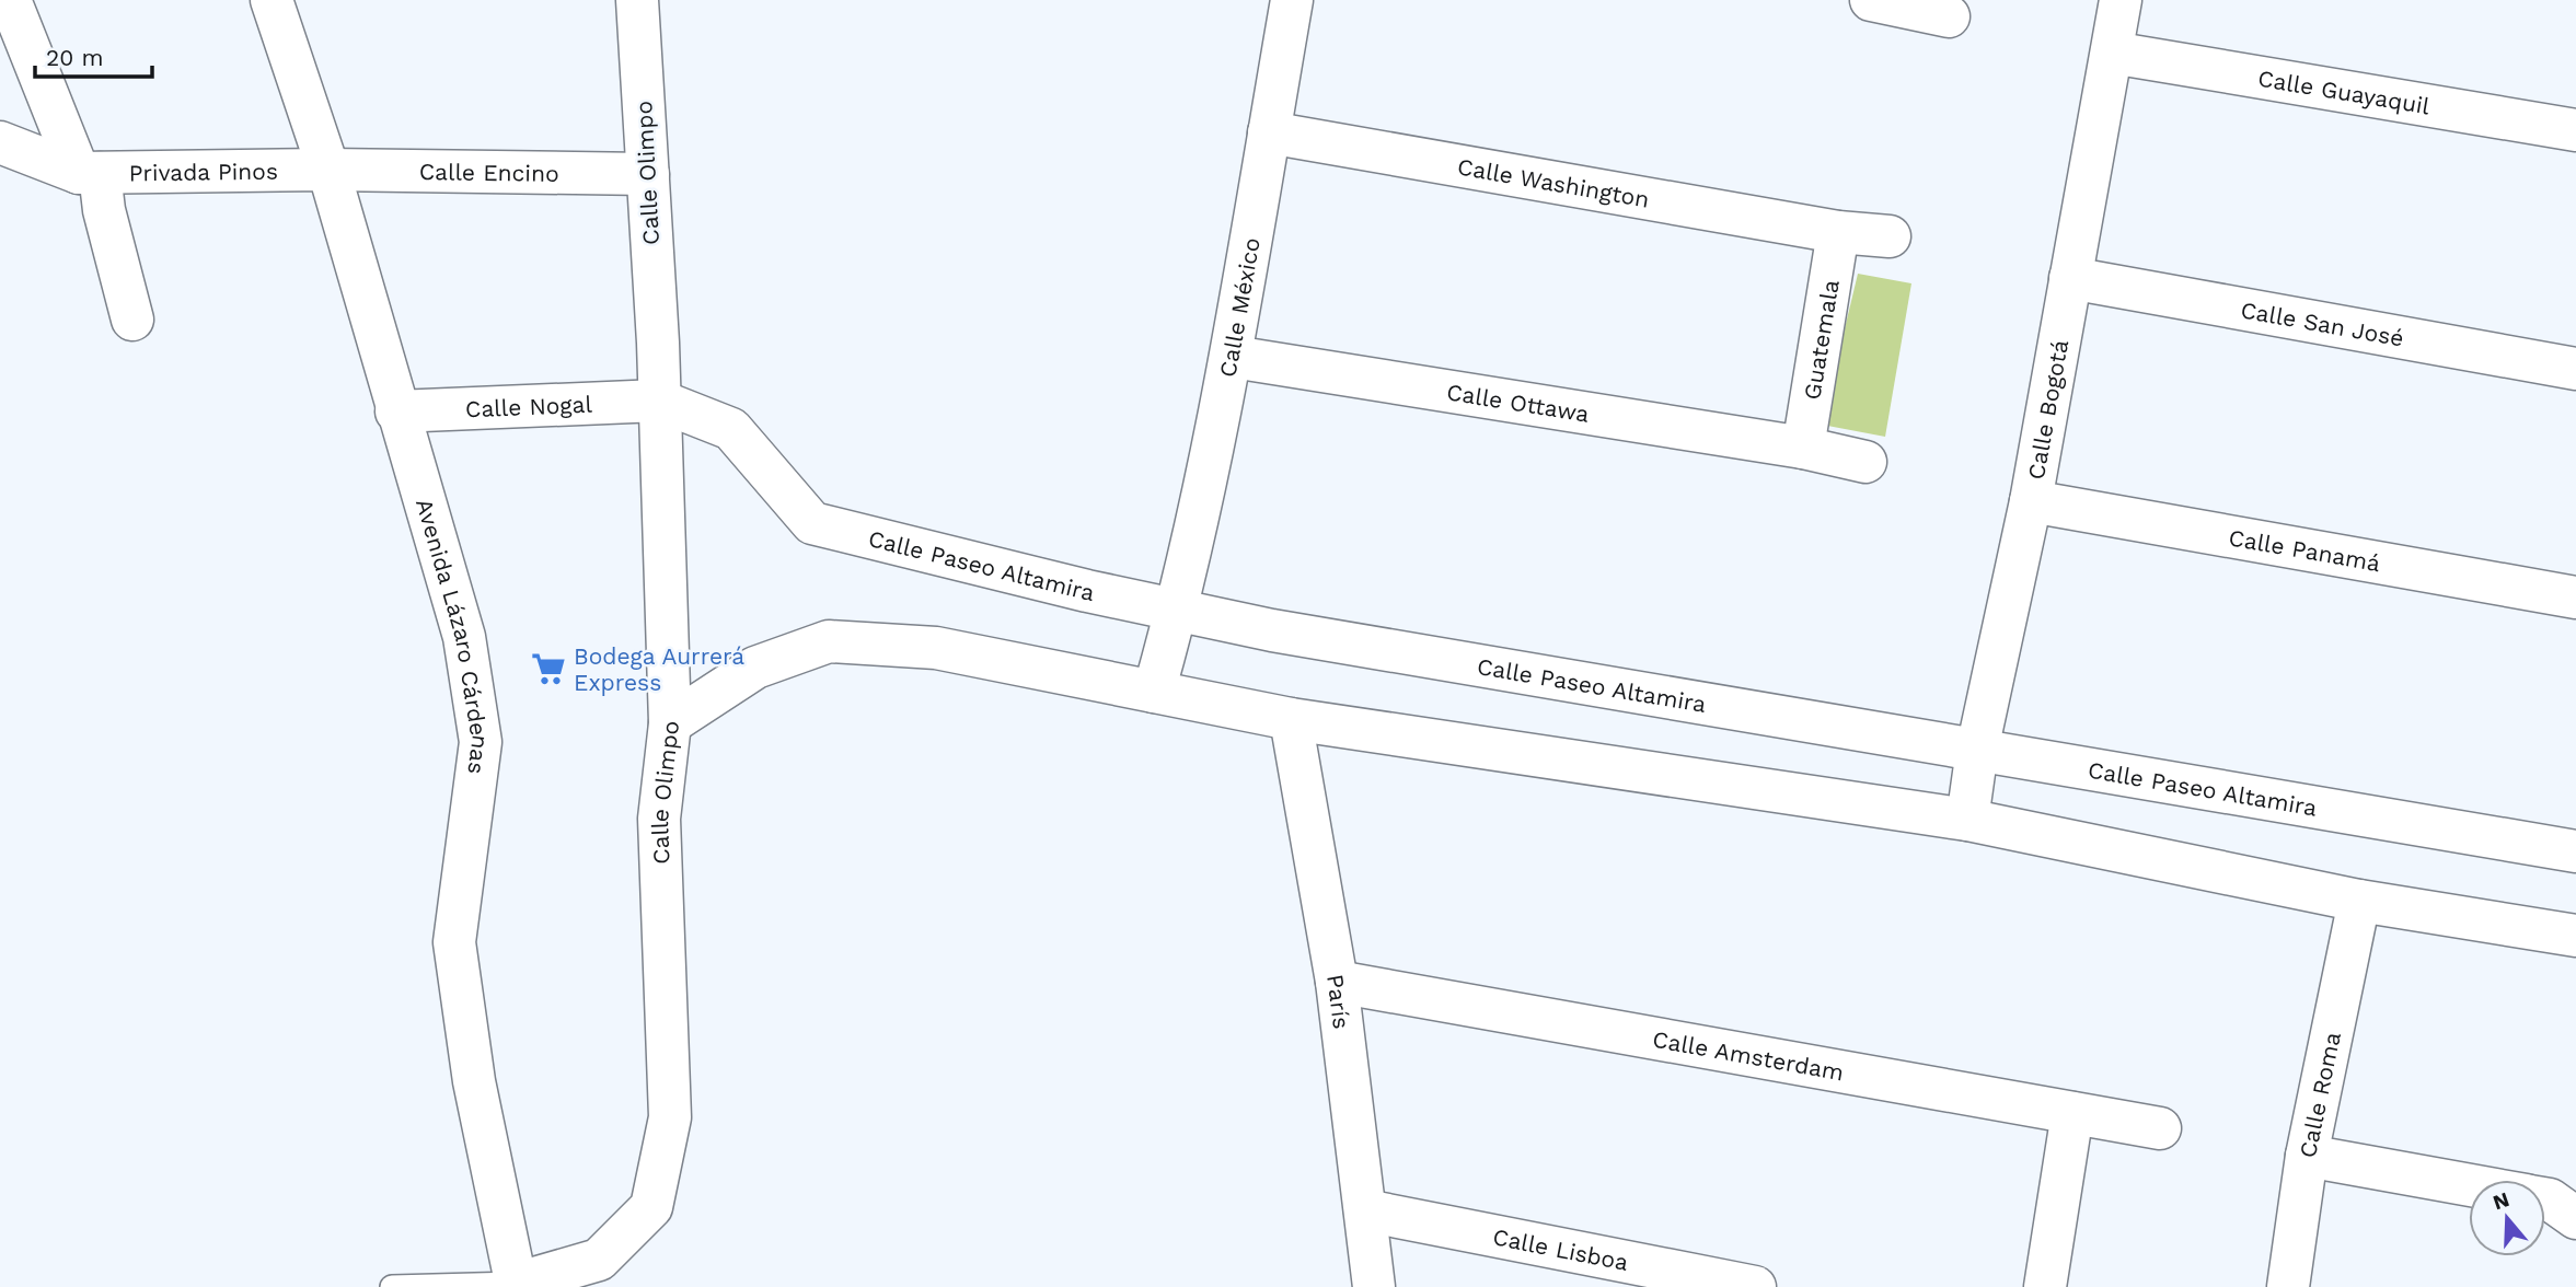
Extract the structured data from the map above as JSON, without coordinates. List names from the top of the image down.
{
  "streets": {
    "street": [
      "Calle Guayaquil",
      "Privada Pinos",
      "Calle Encino",
      "Calle Olimpo",
      "Calle Washington",
      "Calle México",
      "Calle San José",
      "Guatemala",
      "Calle Ottawa",
      "Calle Nogal",
      "Calle Bogotá",
      "Calle Panamá",
      "Calle Paseo Altamira",
      "Avenida Lázaro Cárdenas",
      "París",
      "Calle Amsterdam",
      "Calle Roma",
      "Calle Lisboa"
    ]
  },
  "crossings": [
    ["Calle Guayaquil", "Calle Bogotá"],
    ["Privada Pinos", "Calle Encino"],
    ["Privada Pinos", "Avenida Lázaro Cárdenas"],
    ["Calle Encino", "Calle Olimpo"],
    ["Calle Encino", "Avenida Lázaro Cárdenas"],
    ["Calle Olimpo", "Calle Nogal"],
    ["Calle Olimpo", "Calle Paseo Altamira"],
    ["Calle Olimpo", "Avenida Lázaro Cárdenas"],
    ["Calle Washington", "Calle México"],
    ["Calle Washington", "Guatemala"],
    ["Calle México", "Calle Ottawa"],
    ["Calle México", "Calle Paseo Altamira"],
    ["Calle San José", "Calle Bogotá"],
    ["Guatemala", "Calle Ottawa"],
    ["Calle Nogal", "Calle Paseo Altamira"],
    ["Calle Nogal", "Avenida Lázaro Cárdenas"],
    ["Calle Bogotá", "Calle Panamá"],
    ["Calle Bogotá", "Calle Paseo Altamira"],
    ["París", "Calle Amsterdam"],
    ["París", "Calle Lisboa"]
  ],
  "places": {
    "supermarket": ["Bodega Aurrerá Express"]
  },
  "scale_bar": "20 m",
  "north": "top"
}
